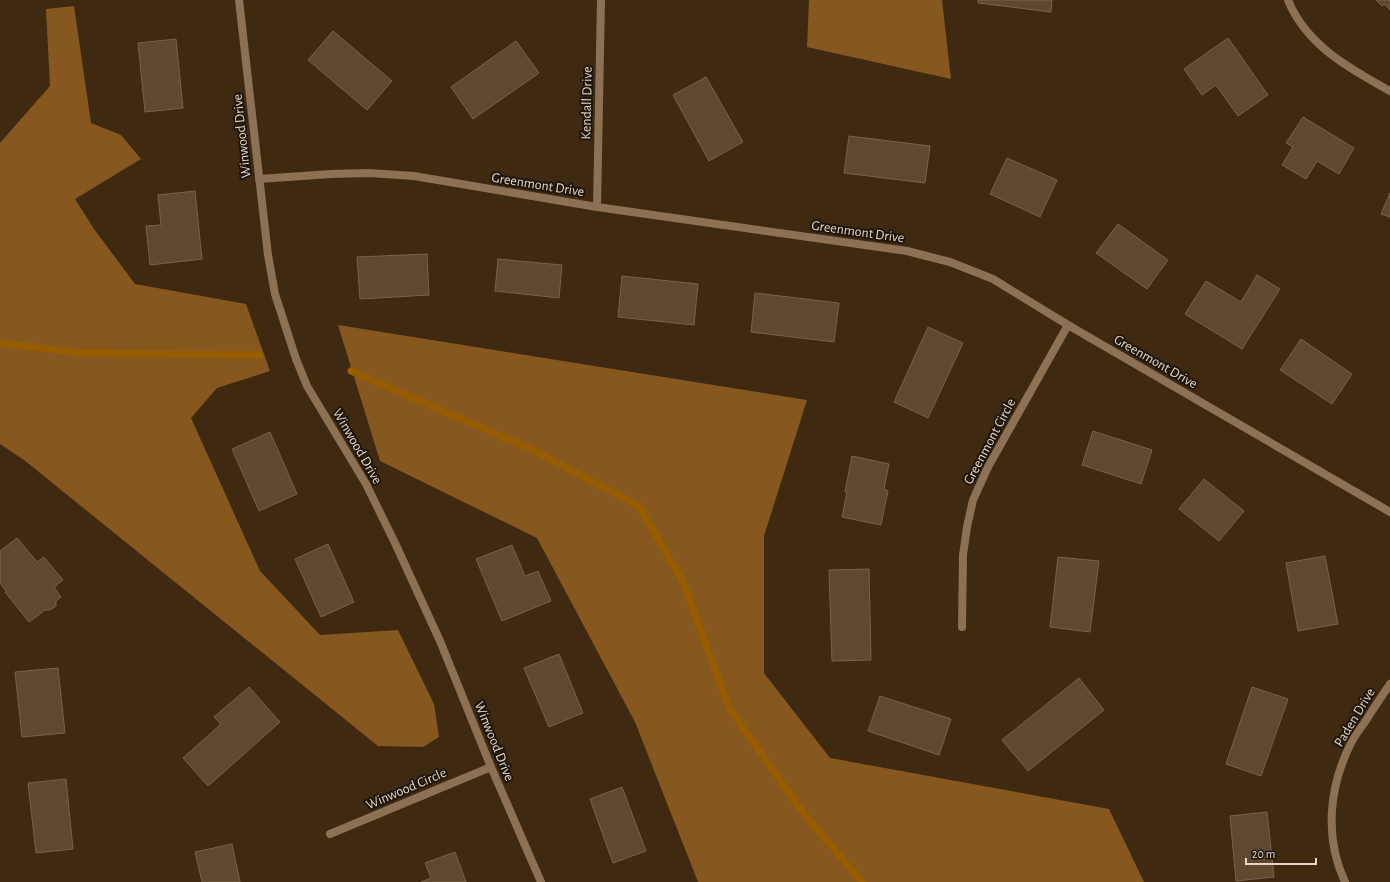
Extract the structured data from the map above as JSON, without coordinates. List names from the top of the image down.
{
  "streets": {
    "street": [
      "Kendall Drive",
      "Winwood Drive",
      "Greenmont Drive",
      "Greenmont Circle",
      "Paden Drive",
      "Winwood Circle"
    ]
  },
  "crossings": [
    ["Kendall Drive", "Greenmont Drive"],
    ["Winwood Drive", "Greenmont Drive"],
    ["Winwood Drive", "Winwood Circle"],
    ["Greenmont Drive", "Greenmont Circle"]
  ],
  "scale_bar": "20 m"
}
